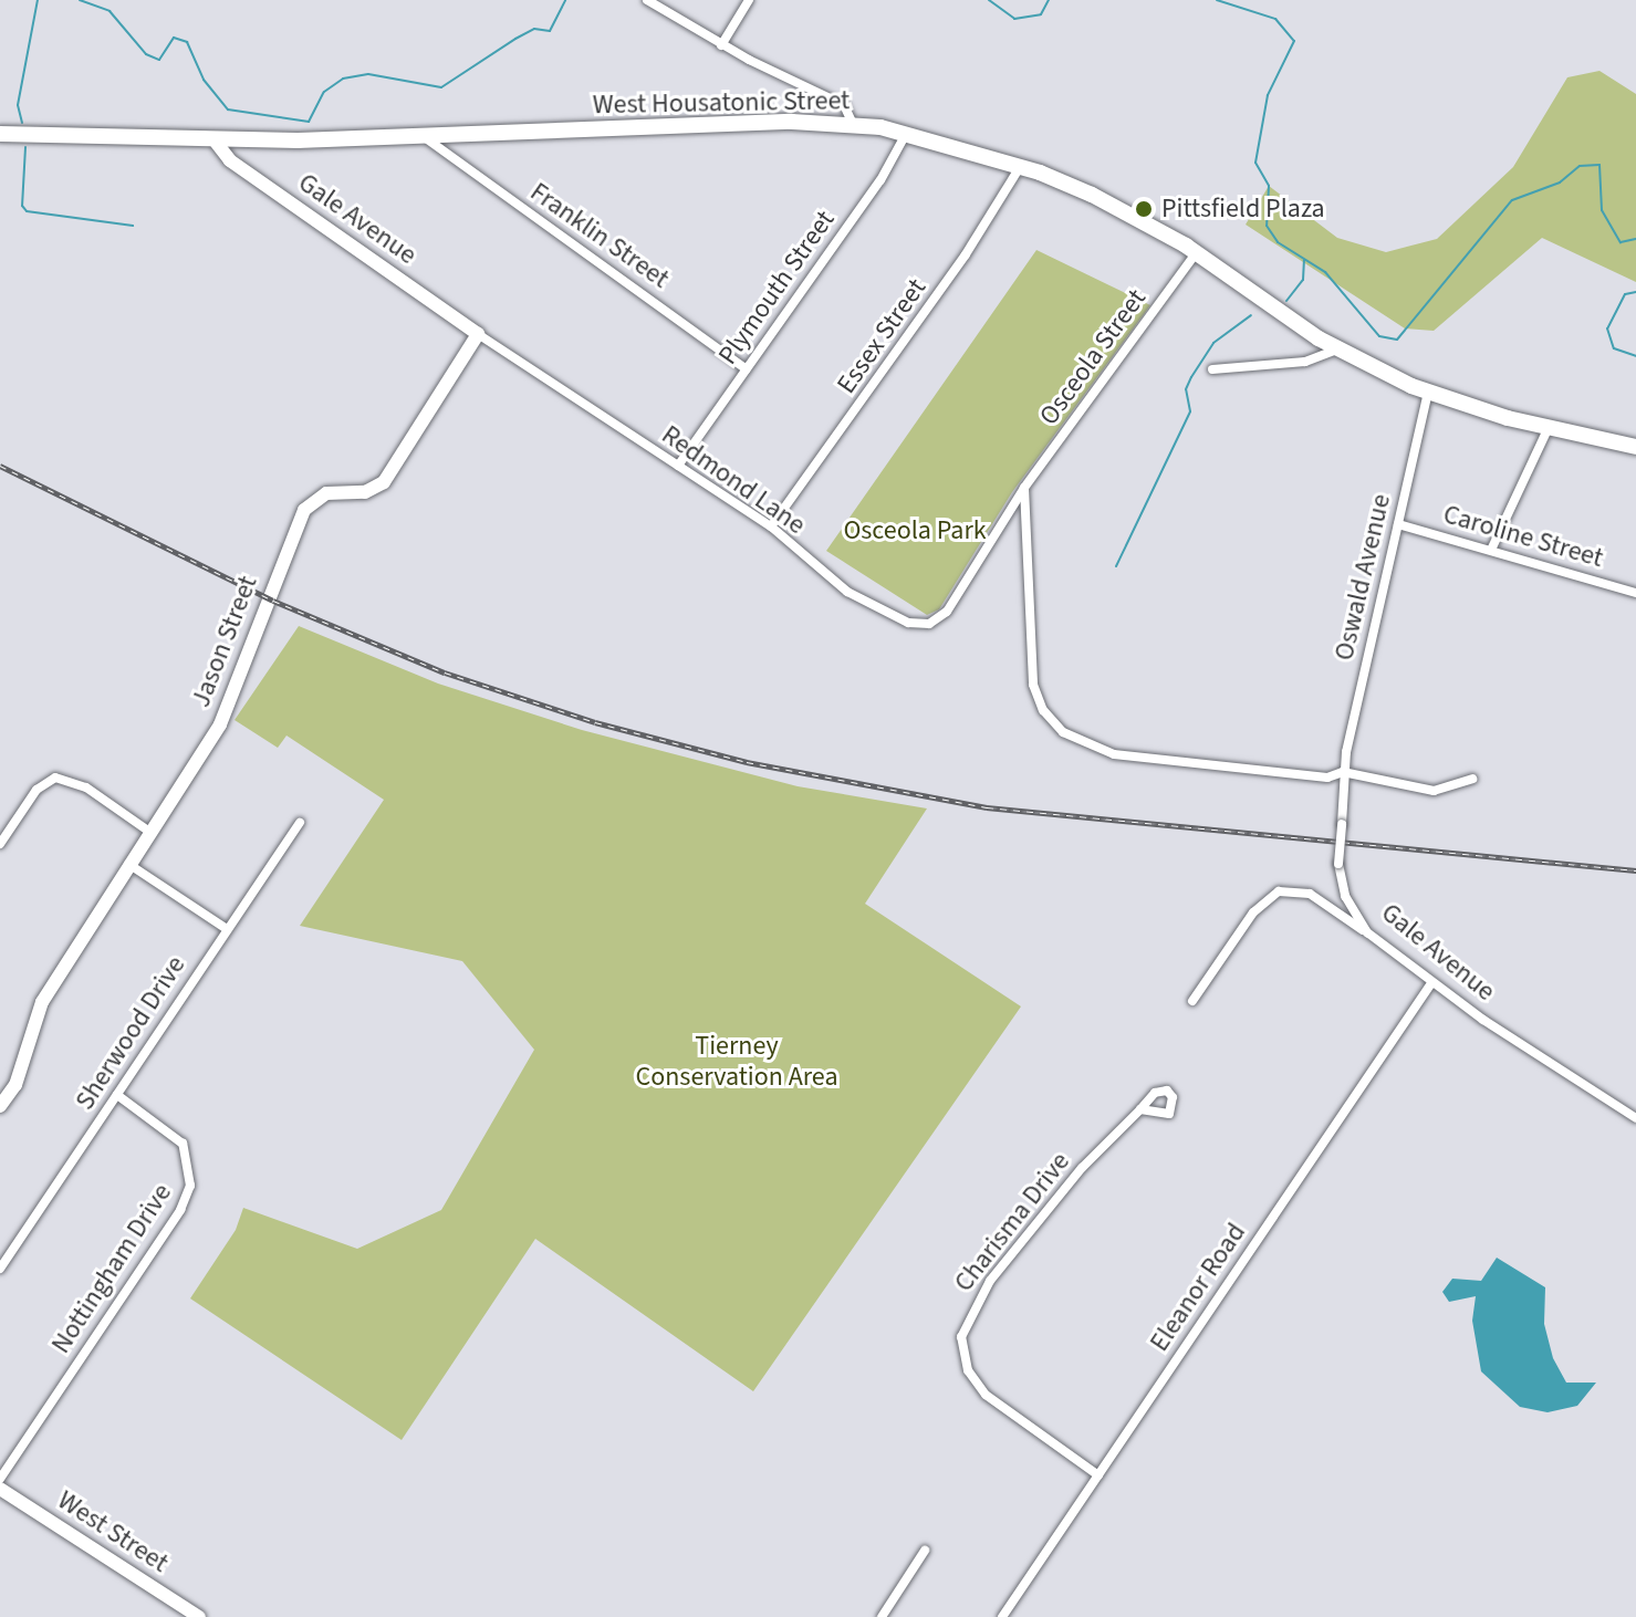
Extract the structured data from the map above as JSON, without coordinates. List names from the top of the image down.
{
  "streets": {
    "highway": ["West Housatonic Street"],
    "street": [
      "Gale Avenue",
      "Franklin Street",
      "Plymouth Street",
      "Essex Street",
      "Osceola Street",
      "Redmond Lane",
      "Caroline Street",
      "Oswald Avenue",
      "Jason Street",
      "Sherwood Drive",
      "Charisma Drive",
      "Nottingham Drive",
      "Eleanor Road",
      "West Street"
    ]
  },
  "crossings": [
    ["West Housatonic Street", "Gale Avenue"],
    ["West Housatonic Street", "Franklin Street"],
    ["West Housatonic Street", "Plymouth Street"],
    ["West Housatonic Street", "Essex Street"],
    ["West Housatonic Street", "Osceola Street"],
    ["West Housatonic Street", "Oswald Avenue"],
    ["Gale Avenue", "Redmond Lane"],
    ["Gale Avenue", "Oswald Avenue"],
    ["Gale Avenue", "Jason Street"],
    ["Gale Avenue", "Eleanor Road"],
    ["Franklin Street", "Plymouth Street"],
    ["Plymouth Street", "Redmond Lane"],
    ["Essex Street", "Redmond Lane"],
    ["Osceola Street", "Redmond Lane"],
    ["Redmond Lane", "Jason Street"],
    ["Caroline Street", "Oswald Avenue"],
    ["Sherwood Drive", "Nottingham Drive"],
    ["Charisma Drive", "Eleanor Road"]
  ],
  "parks": ["Osceola Park", "Tierney Conservation Area"],
  "places": ["Pittsfield Plaza"]
}
